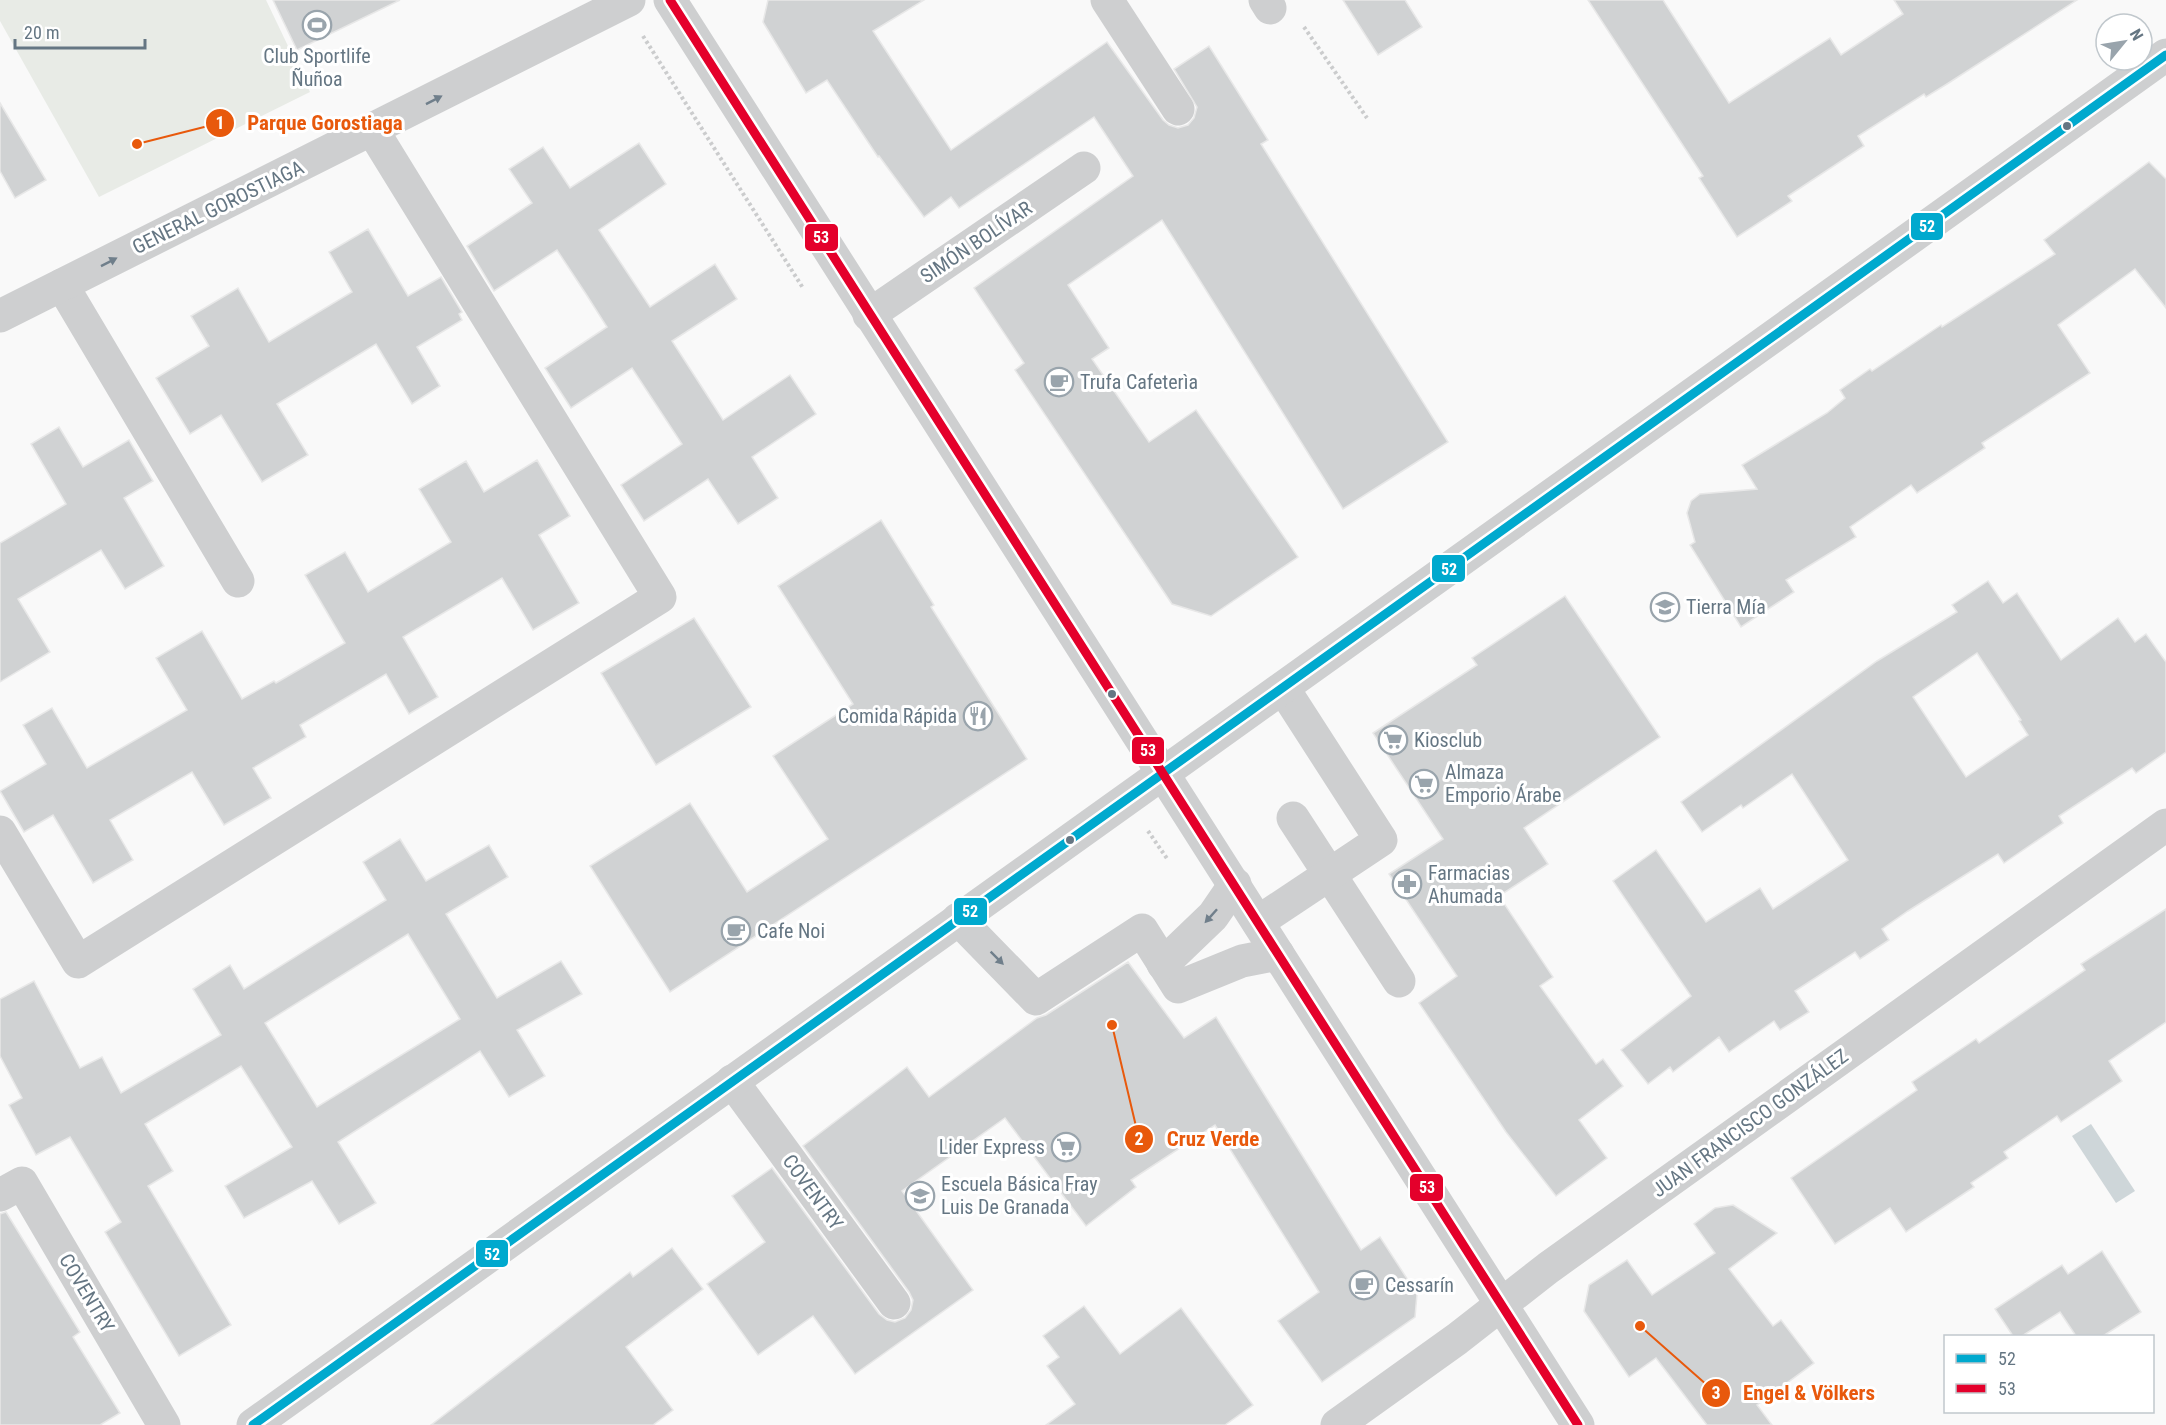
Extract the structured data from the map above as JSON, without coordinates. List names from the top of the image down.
{
  "streets": {
    "street": [
      "GENERAL GOROSTIAGA",
      "SIMÓN BOLÍVAR",
      "JUAN FRANCISCO GONZÁLEZ",
      "COVENTRY"
    ]
  },
  "one_way": ["GENERAL GOROSTIAGA"],
  "places": {
    "sports": ["Club Sportlife Ñuñoa"],
    "other": ["Parque Gorostiaga", "Cruz Verde", "Engel & Völkers"],
    "cafe": ["Trufa Cafeterìa", "Cafe Noi", "Cessarín"],
    "school or university": ["Tierra Mía", "Escuela Básica Fray Luis De Granada"],
    "restaurant": ["Comida Rápida"],
    "supermarket": ["Kiosclub", "Almaza Emporio Árabe", "Lider Express"],
    "pharmacy": ["Farmacias Ahumada"]
  },
  "lines": ["transit line 53", "transit line 52"],
  "legend": ["52", "53"],
  "scale_bar": "20 m",
  "north": "top right"
}
